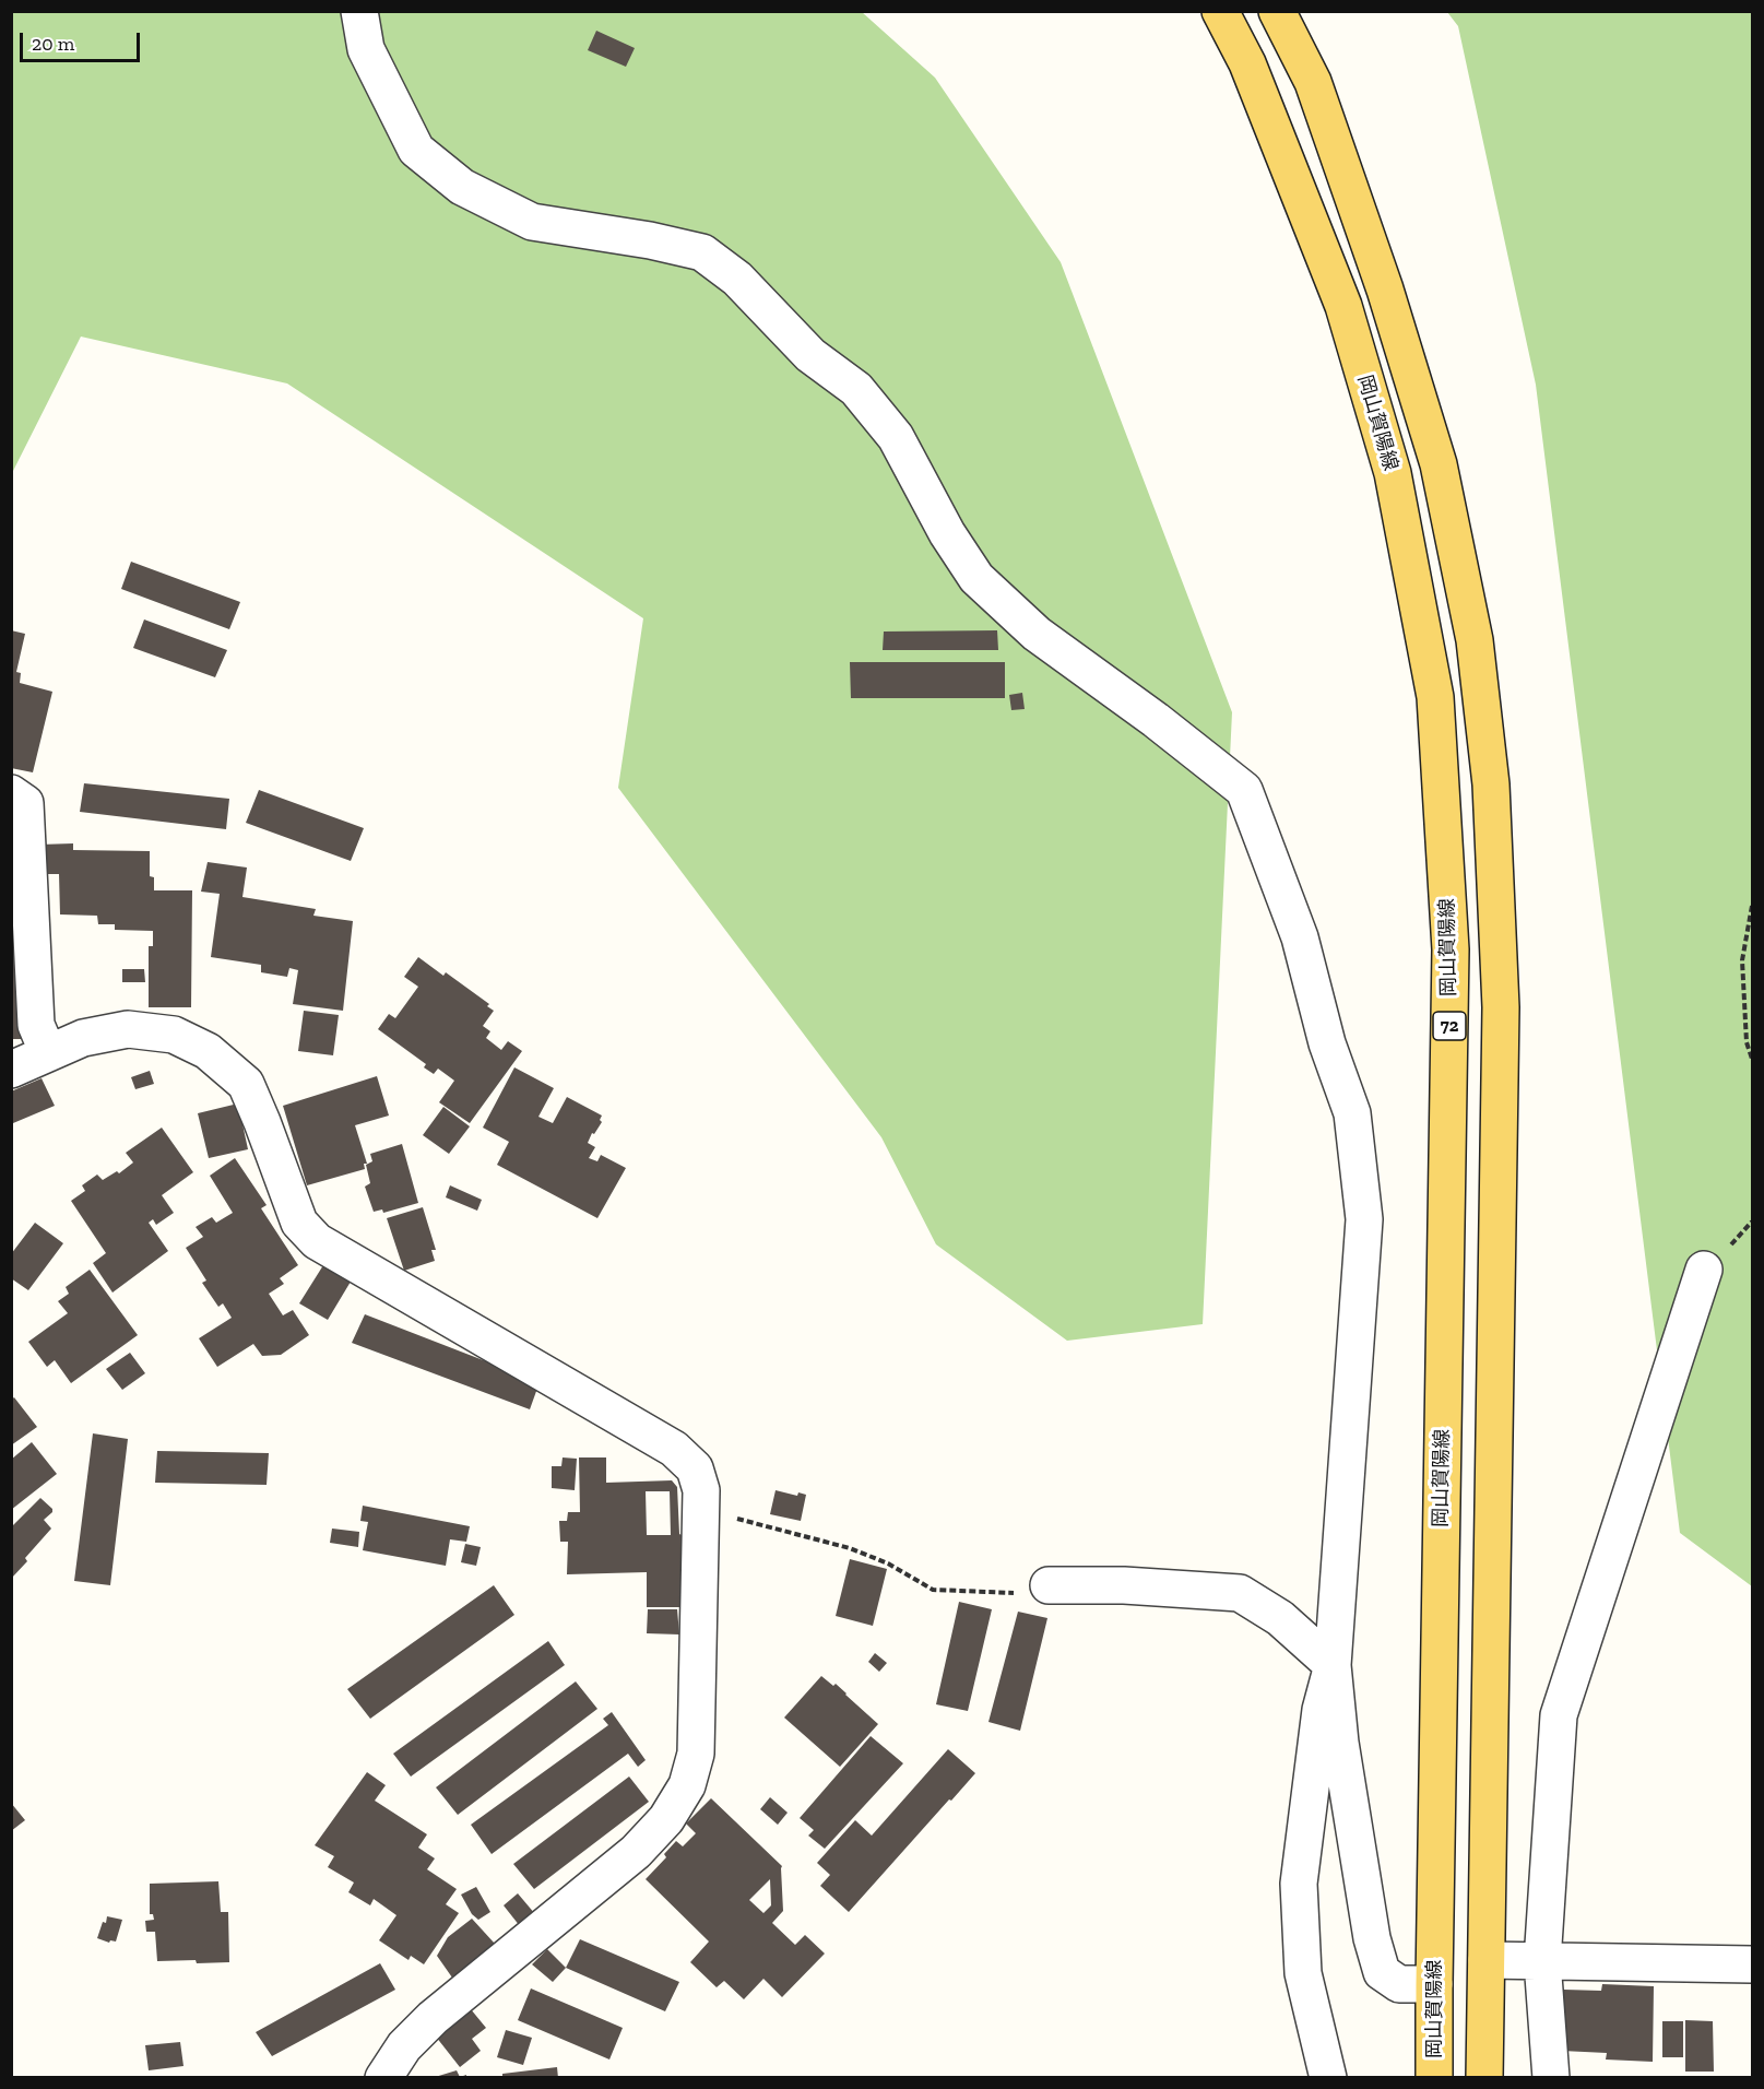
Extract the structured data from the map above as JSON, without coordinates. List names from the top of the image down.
{
  "streets": {
    "main road": ["岡山賀陽線", "72"]
  },
  "scale_bar": "20 m"
}
